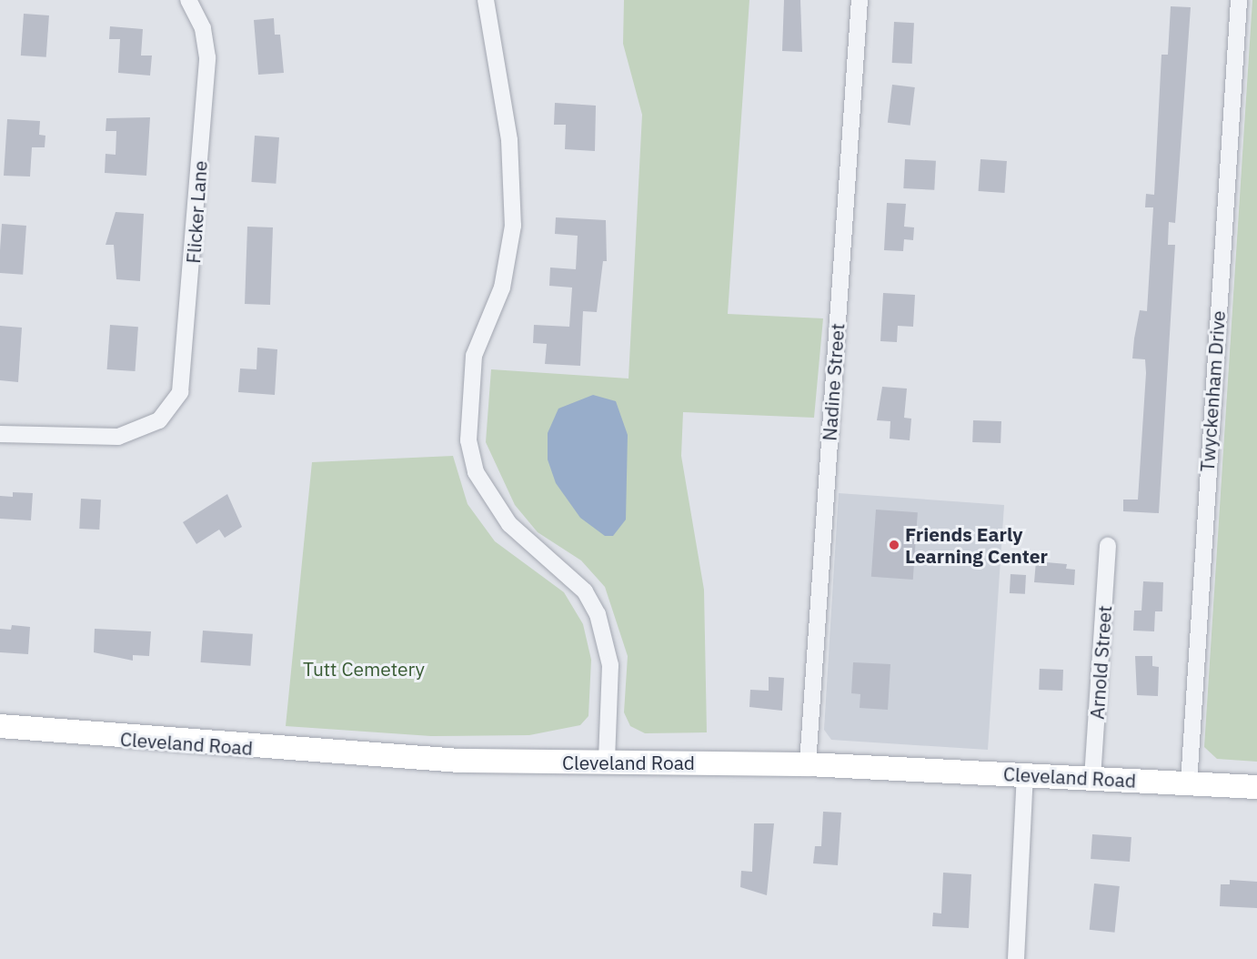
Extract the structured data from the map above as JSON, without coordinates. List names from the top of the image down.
{
  "streets": {
    "main road": ["Cleveland Road"],
    "street": [
      "Flicker Lane",
      "Nadine Street",
      "Twyckenham Drive",
      "Arnold Street"
    ]
  },
  "crossings": [
    ["Nadine Street", "Cleveland Road"],
    ["Twyckenham Drive", "Cleveland Road"],
    ["Arnold Street", "Cleveland Road"]
  ],
  "parks": ["Tutt Cemetery"],
  "places": ["Friends Early Learning Center"]
}
